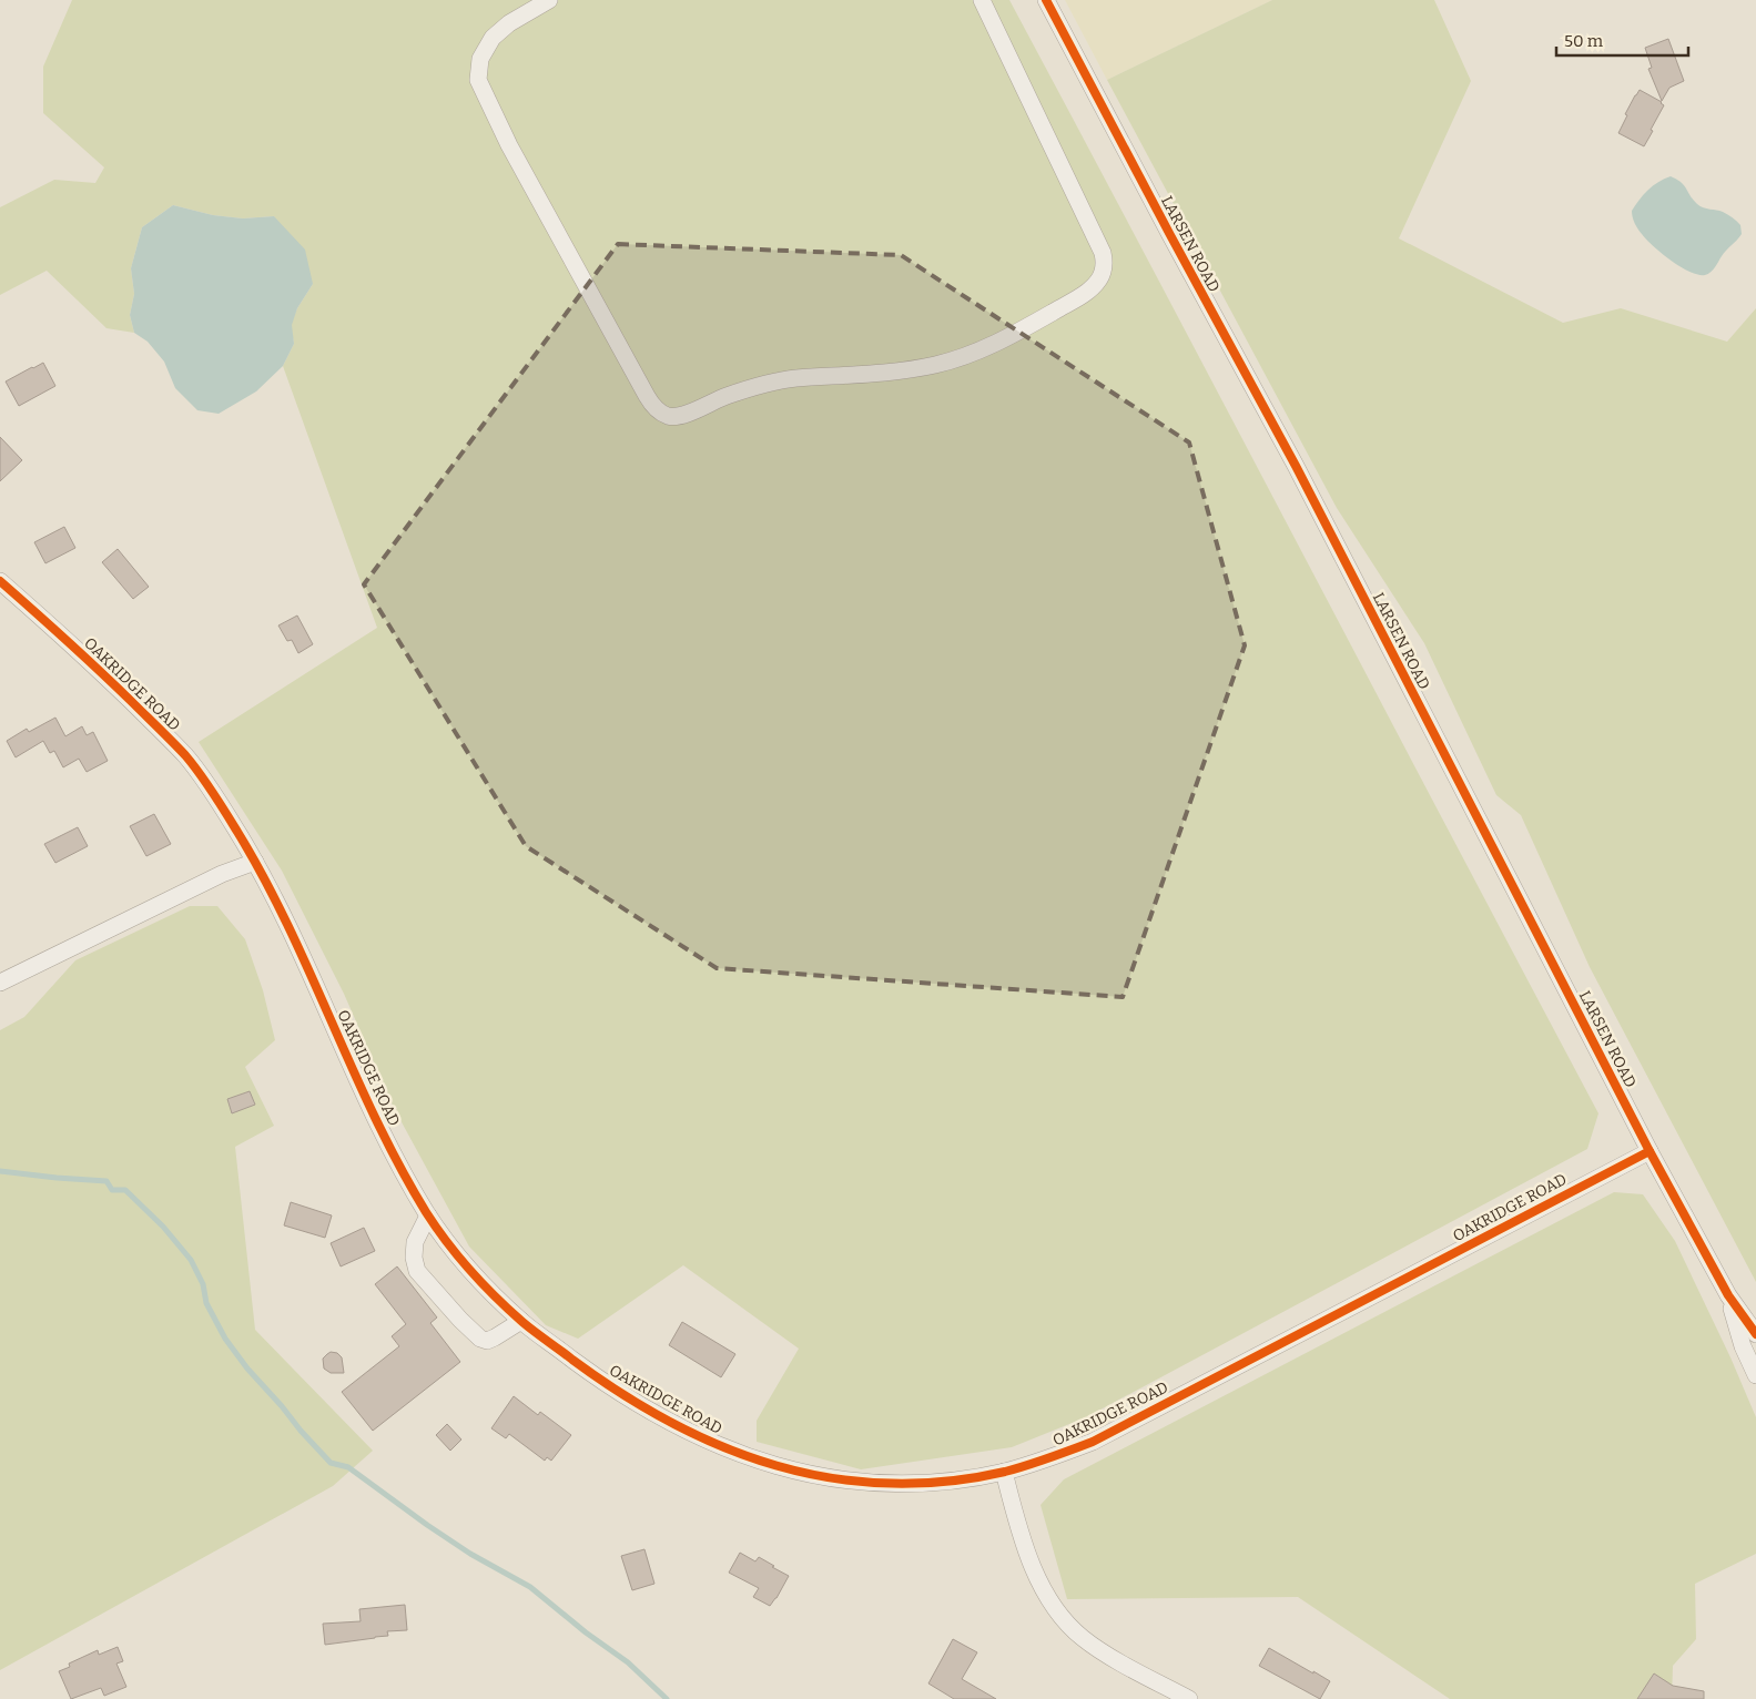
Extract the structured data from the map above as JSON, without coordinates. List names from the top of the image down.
{
  "streets": {
    "street": ["LARSEN ROAD", "OAKRIDGE ROAD"]
  },
  "crossings": [
    ["LARSEN ROAD", "OAKRIDGE ROAD"]
  ],
  "scale_bar": "50 m"
}
